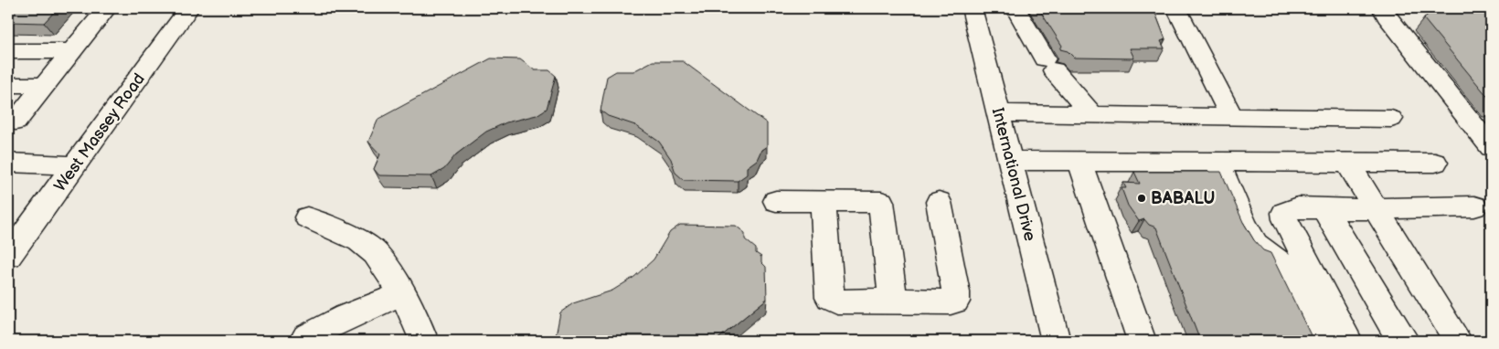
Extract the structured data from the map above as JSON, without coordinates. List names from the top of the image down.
{
  "streets": {
    "street": ["West Massey Road", "International Drive"]
  },
  "places": ["BABALU"]
}
